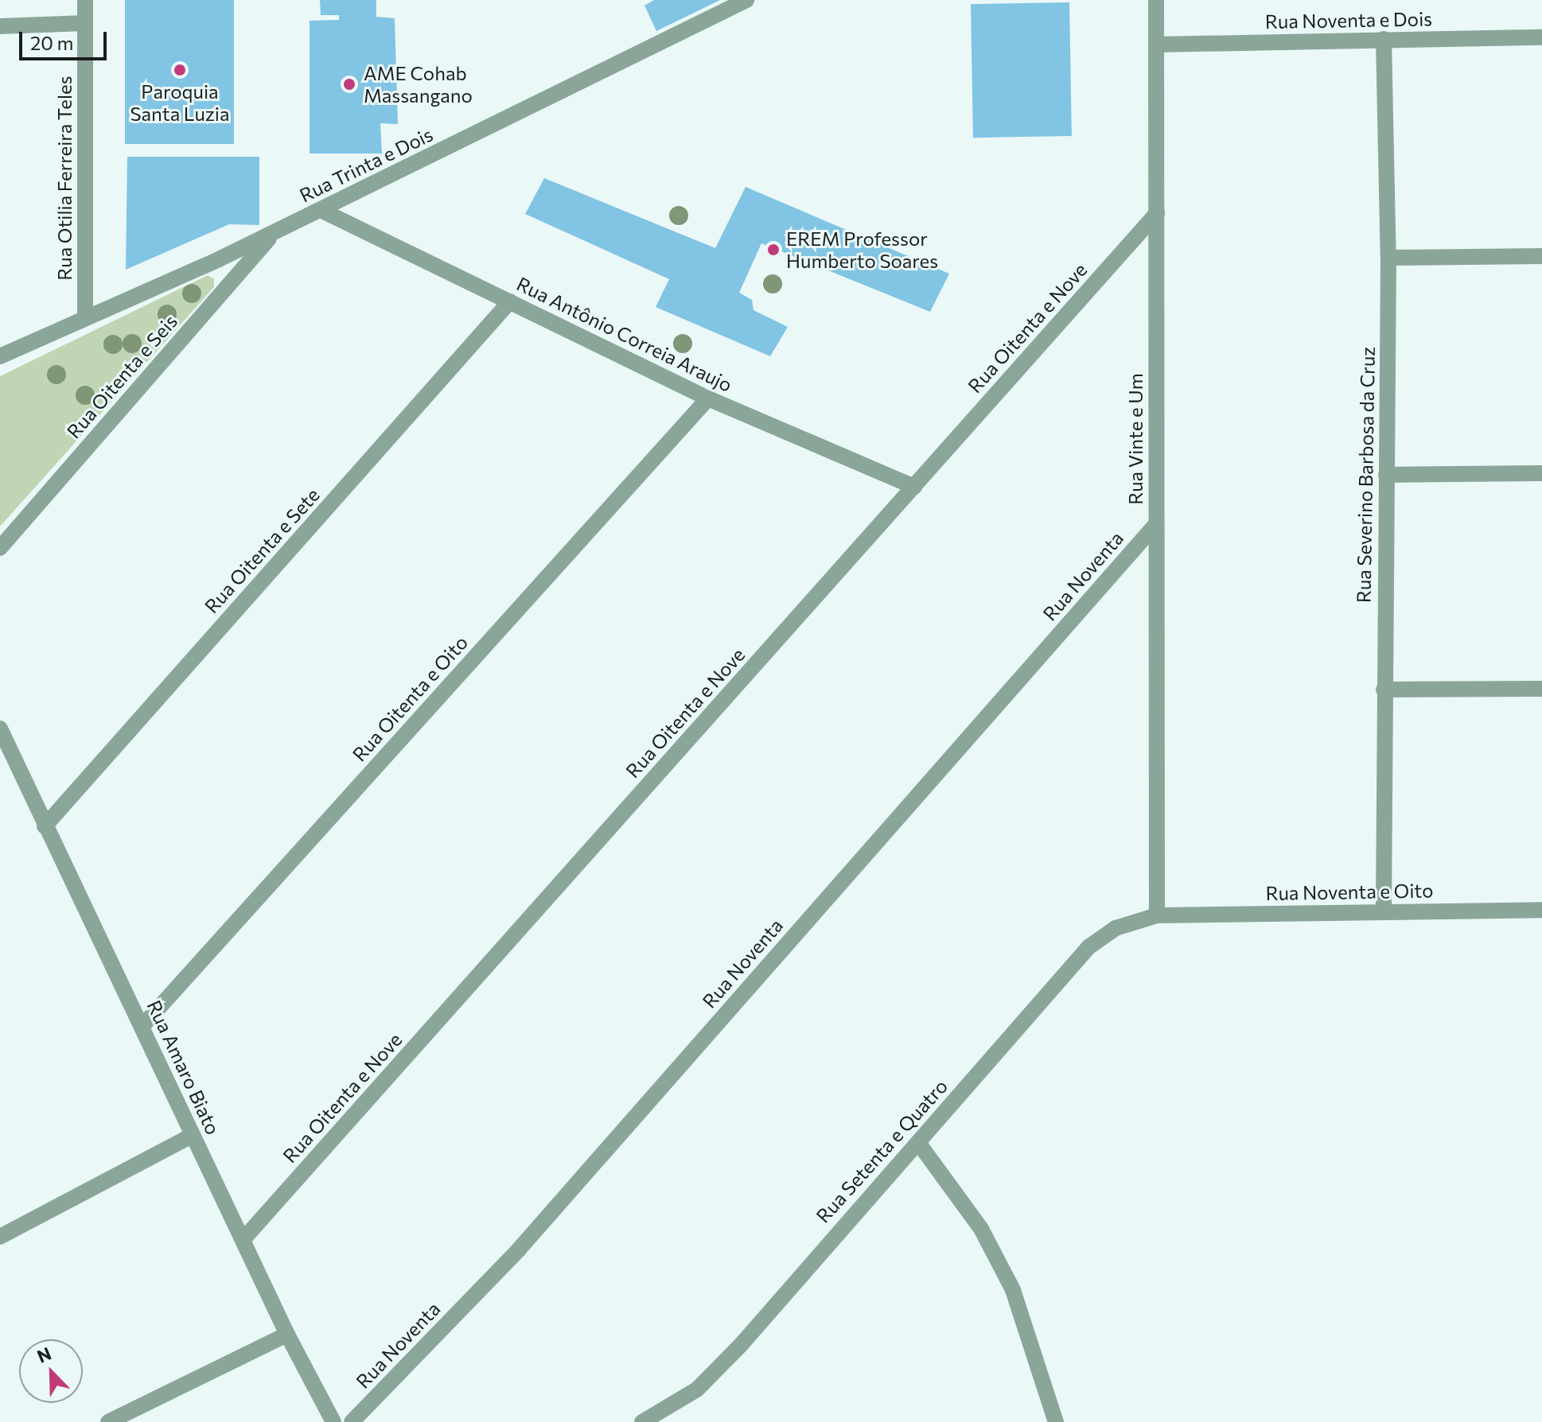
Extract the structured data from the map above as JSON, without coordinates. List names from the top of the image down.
{
  "streets": {
    "street": [
      "Rua Noventa e Dois",
      "Rua Trinta e Dois",
      "Rua Otilia Ferreira Teles",
      "Rua Oitenta e Nove",
      "Rua Antônio Correia Araujo",
      "Rua Oitenta e Seis",
      "Rua Vinte e Um",
      "Rua Severino Barbosa da Cruz",
      "Rua Oitenta e Sete",
      "Rua Noventa",
      "Rua Oitenta e Oito",
      "Rua Noventa e Oito",
      "Rua Amaro Biato",
      "Rua Setenta e Quatro"
    ]
  },
  "crossings": [
    ["Rua Noventa e Dois", "Rua Vinte e Um"],
    ["Rua Noventa e Dois", "Rua Severino Barbosa da Cruz"],
    ["Rua Trinta e Dois", "Rua Otilia Ferreira Teles"],
    ["Rua Trinta e Dois", "Rua Antônio Correia Araujo"],
    ["Rua Trinta e Dois", "Rua Oitenta e Seis"],
    ["Rua Oitenta e Nove", "Rua Antônio Correia Araujo"],
    ["Rua Oitenta e Nove", "Rua Vinte e Um"],
    ["Rua Oitenta e Nove", "Rua Amaro Biato"],
    ["Rua Antônio Correia Araujo", "Rua Oitenta e Sete"],
    ["Rua Antônio Correia Araujo", "Rua Oitenta e Oito"],
    ["Rua Vinte e Um", "Rua Noventa"],
    ["Rua Vinte e Um", "Rua Noventa e Oito"],
    ["Rua Vinte e Um", "Rua Setenta e Quatro"],
    ["Rua Severino Barbosa da Cruz", "Rua Noventa e Oito"],
    ["Rua Oitenta e Sete", "Rua Amaro Biato"],
    ["Rua Oitenta e Oito", "Rua Amaro Biato"],
    ["Rua Noventa e Oito", "Rua Setenta e Quatro"]
  ],
  "places": ["Paroquia Santa Luzia", "AME Cohab Massangano", "EREM Professor Humberto Soares"],
  "scale_bar": "20 m",
  "north": "top left"
}
